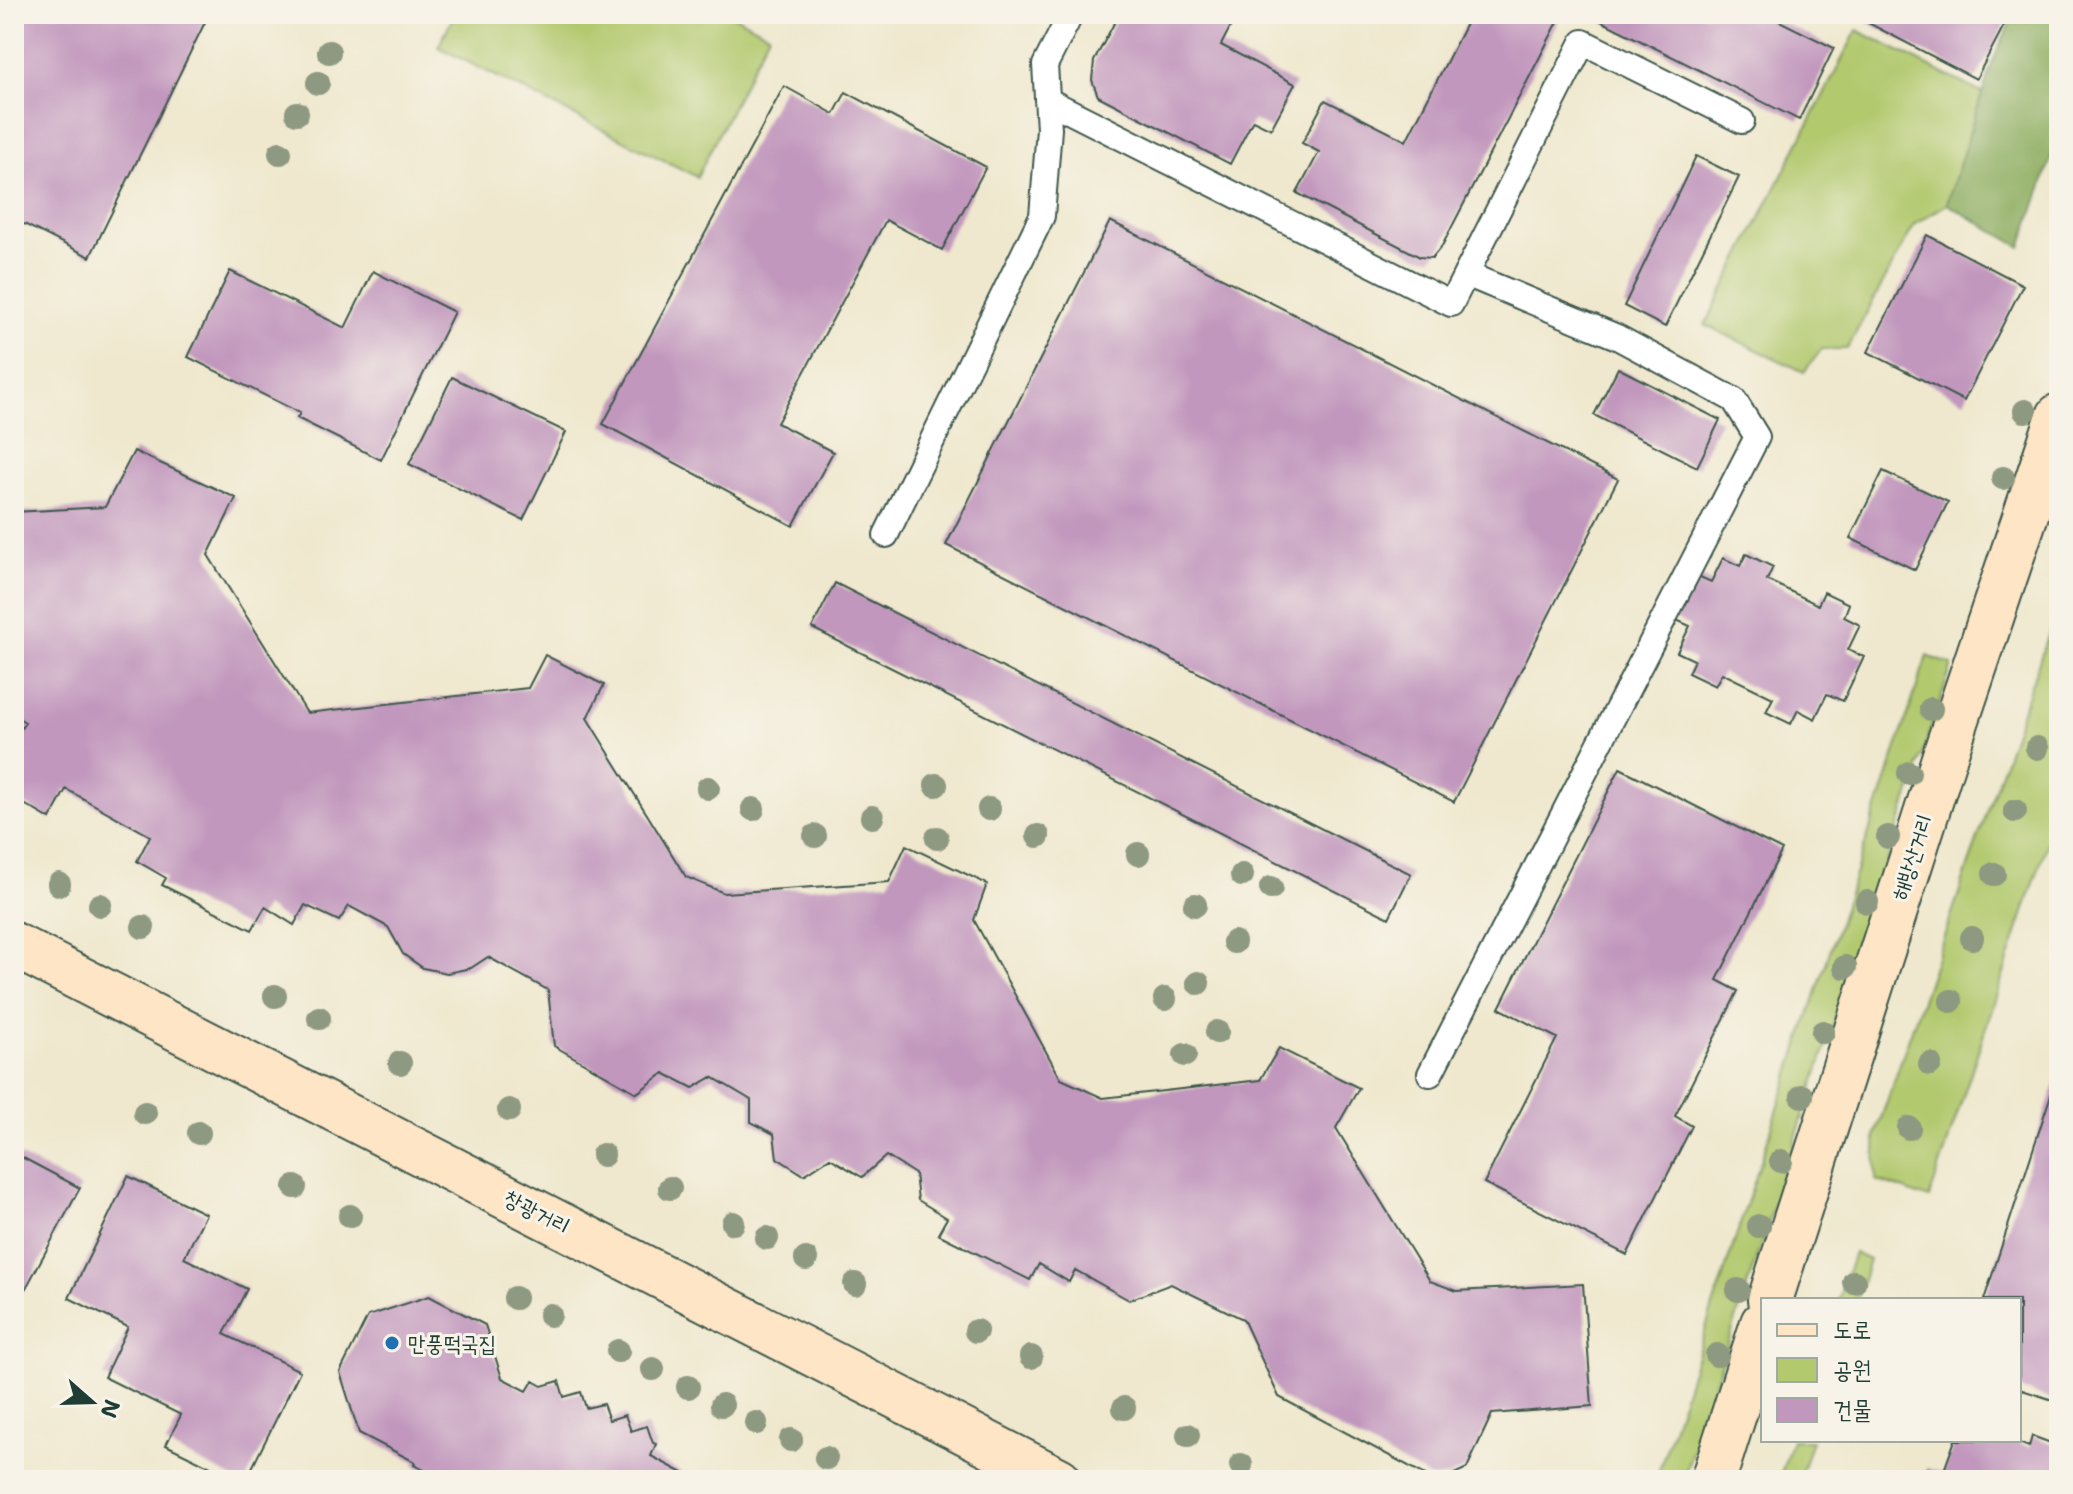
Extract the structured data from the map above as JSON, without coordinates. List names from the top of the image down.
{
  "streets": {
    "main road": ["해방산거리", "창광거리"]
  },
  "places": ["만풍떡국집"],
  "legend": ["도로", "공원", "건물"],
  "north": "right"
}
